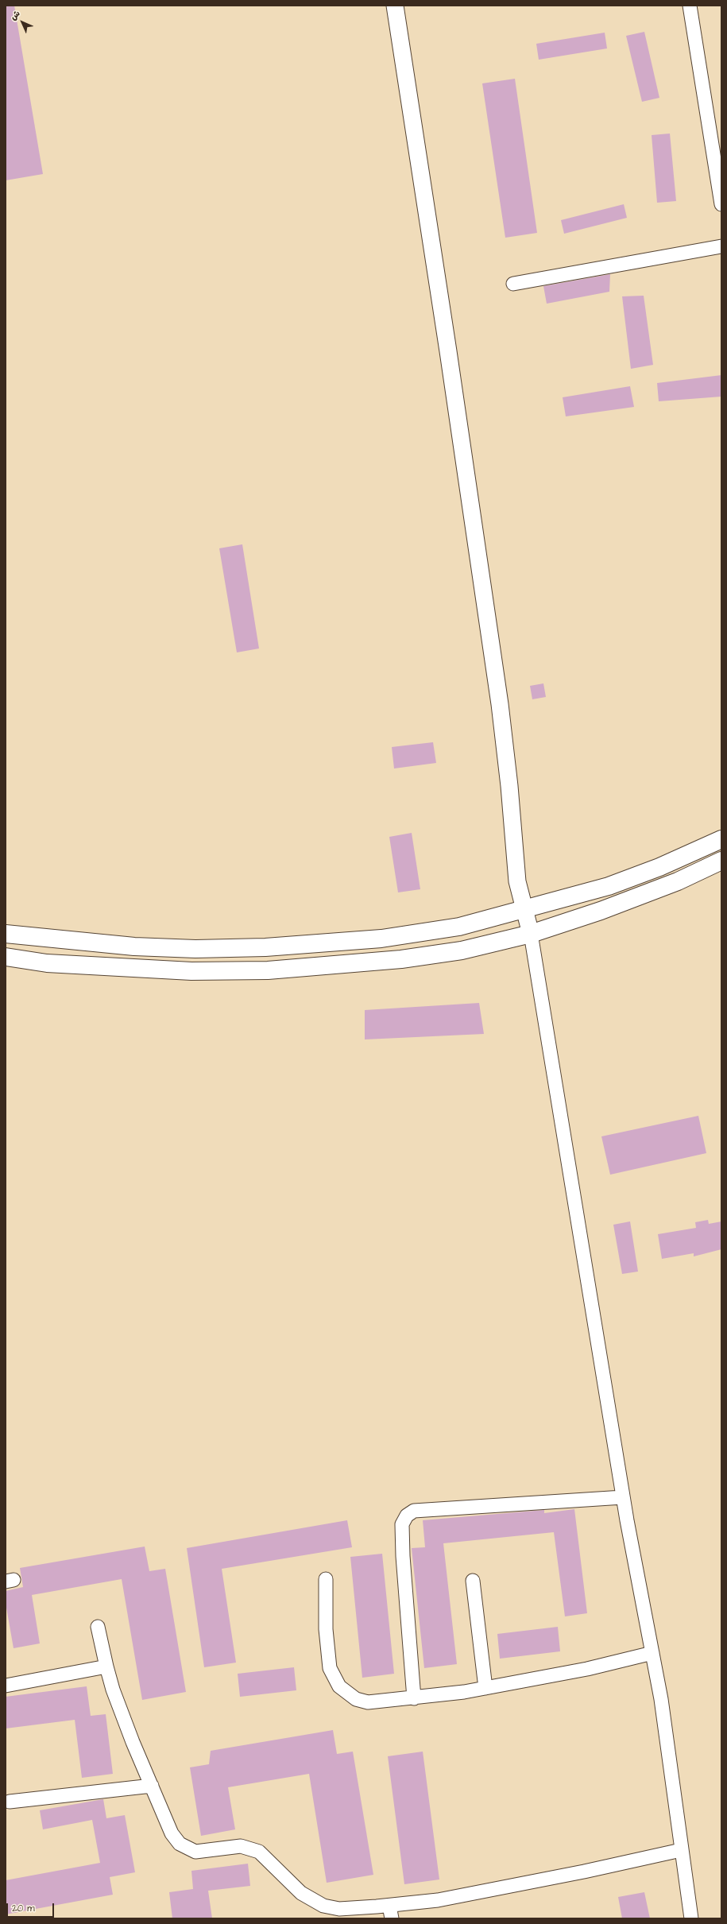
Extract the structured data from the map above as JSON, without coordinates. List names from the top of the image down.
{
  "scale_bar": "20 m",
  "north": "top left"
}
